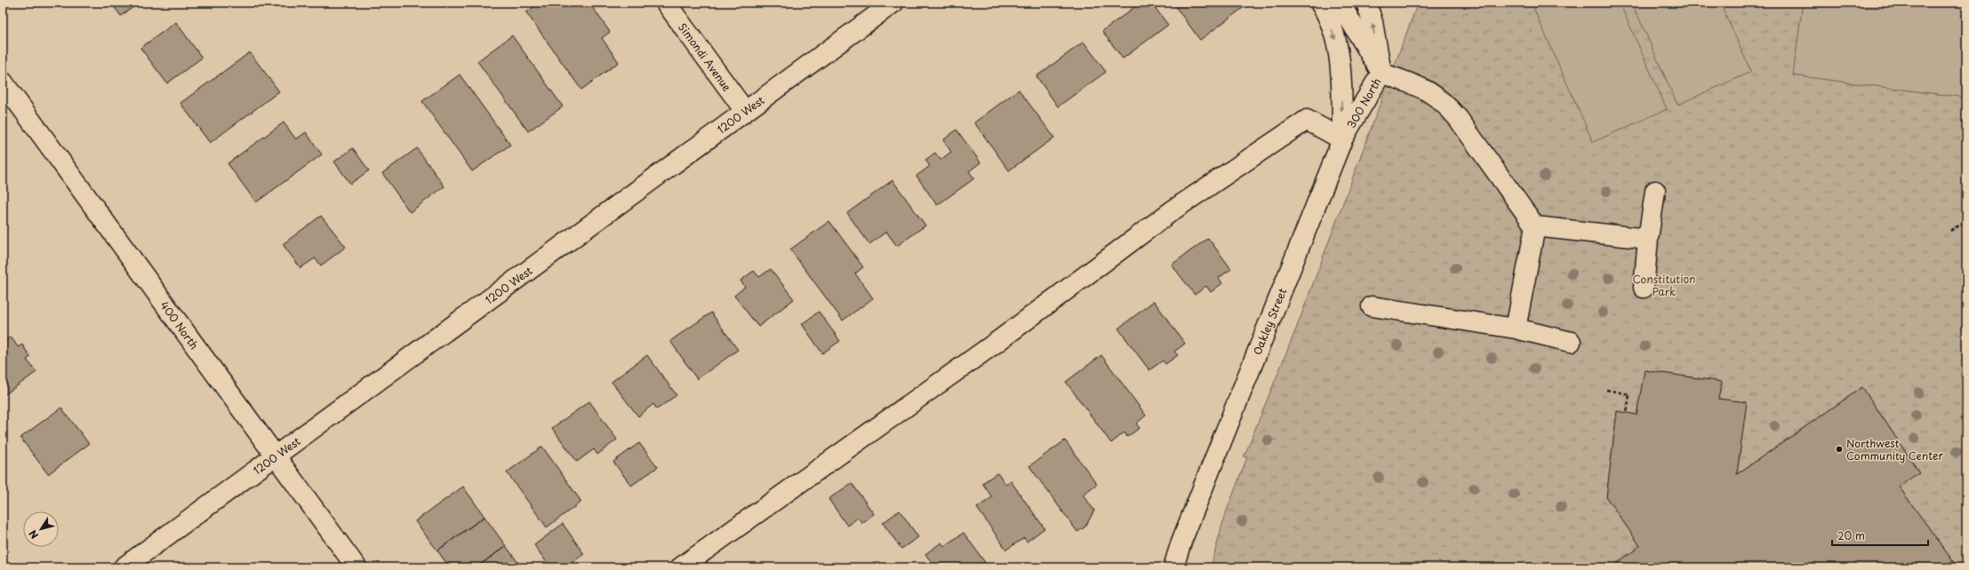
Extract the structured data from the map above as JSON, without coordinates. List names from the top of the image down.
{
  "streets": {
    "street": [
      "Simondi Avenue",
      "300 North",
      "1200 West",
      "Oakley Street",
      "400 North"
    ]
  },
  "crossings": [
    ["Simondi Avenue", "1200 West"],
    ["300 North", "Oakley Street"],
    ["1200 West", "400 North"]
  ],
  "parks": ["Constitution Park"],
  "places": ["Northwest Community Center"],
  "scale_bar": "20 m",
  "north": "bottom left"
}
